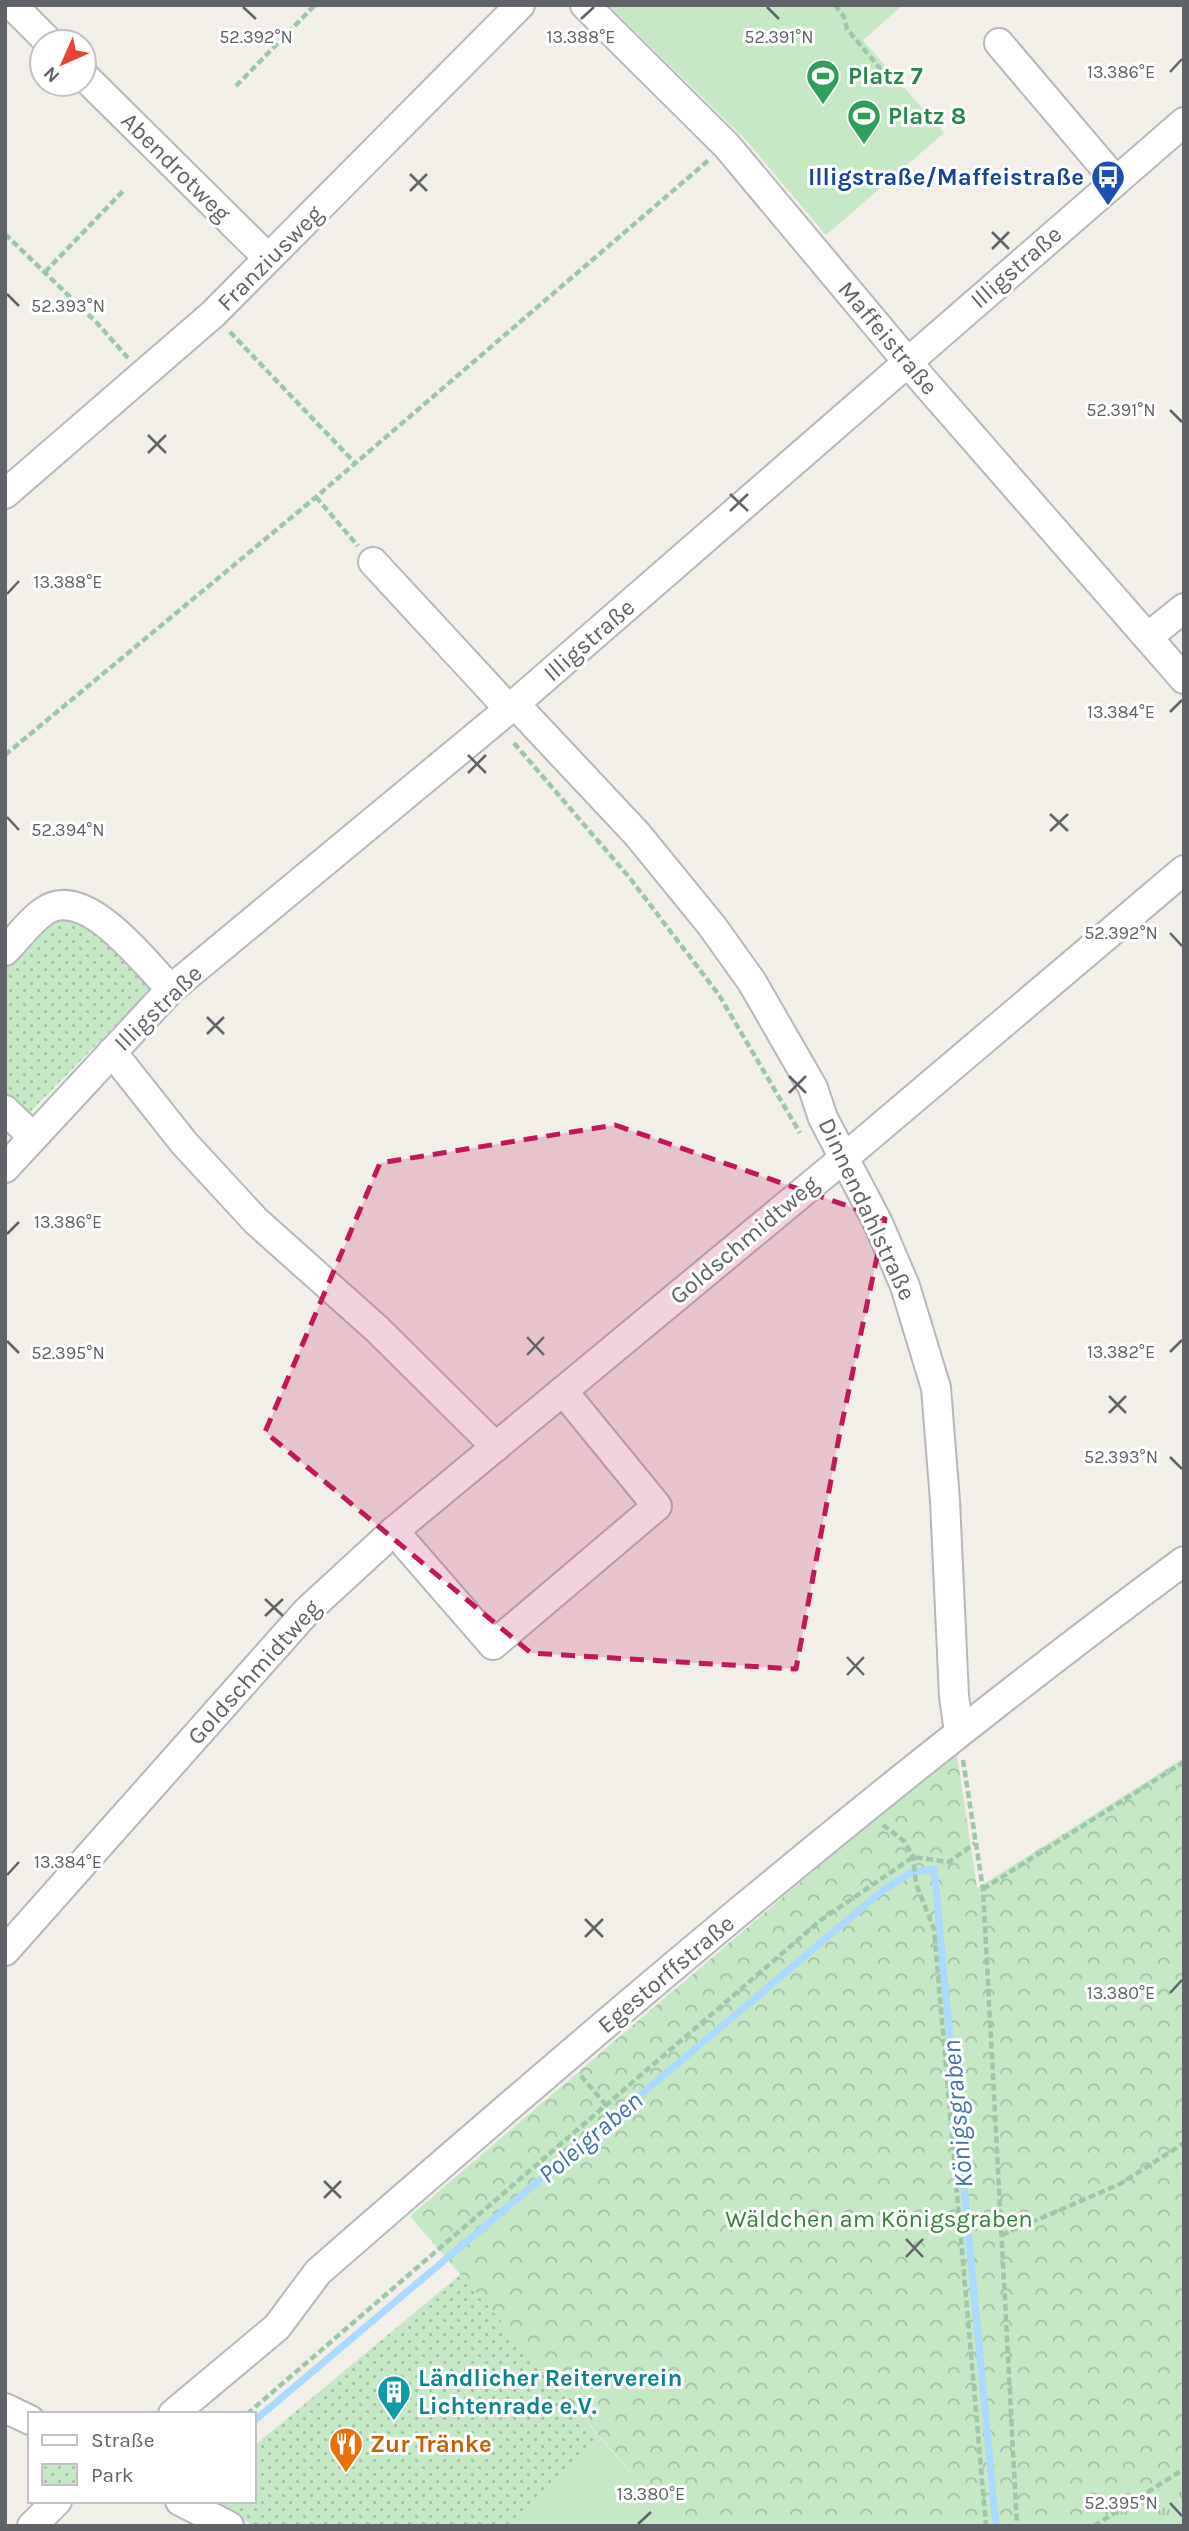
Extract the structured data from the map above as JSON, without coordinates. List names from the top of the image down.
{
  "streets": {
    "street": [
      "Abendrotweg",
      "Franziusweg",
      "Illigstraße",
      "Maffeistraße",
      "Dinnendahlstraße",
      "Goldschmidtweg",
      "Egestorffstraße"
    ]
  },
  "crossings": [
    ["Abendrotweg", "Franziusweg"],
    ["Illigstraße", "Maffeistraße"],
    ["Illigstraße", "Dinnendahlstraße"],
    ["Dinnendahlstraße", "Goldschmidtweg"],
    ["Dinnendahlstraße", "Egestorffstraße"]
  ],
  "water": ["Königsgraben", "Poleigraben"],
  "parks": ["Wäldchen am Königsgraben"],
  "places": {
    "sports": ["Platz 7", "Platz 8"],
    "bus stop": ["Illigstraße/Maffeistraße"],
    "building": ["Ländlicher Reiterverein Lichtenrade e.V."],
    "restaurant": ["Zur Tränke"]
  },
  "legend": ["Straße", "Park"],
  "north": "bottom left",
  "coordinates": [
    "52.392°N",
    "13.388°E",
    "52.391°N",
    "13.386°E",
    "52.393°N",
    "13.384°E",
    "52.394°N",
    "13.382°E",
    "52.395°N",
    "13.380°E"
  ]
}
